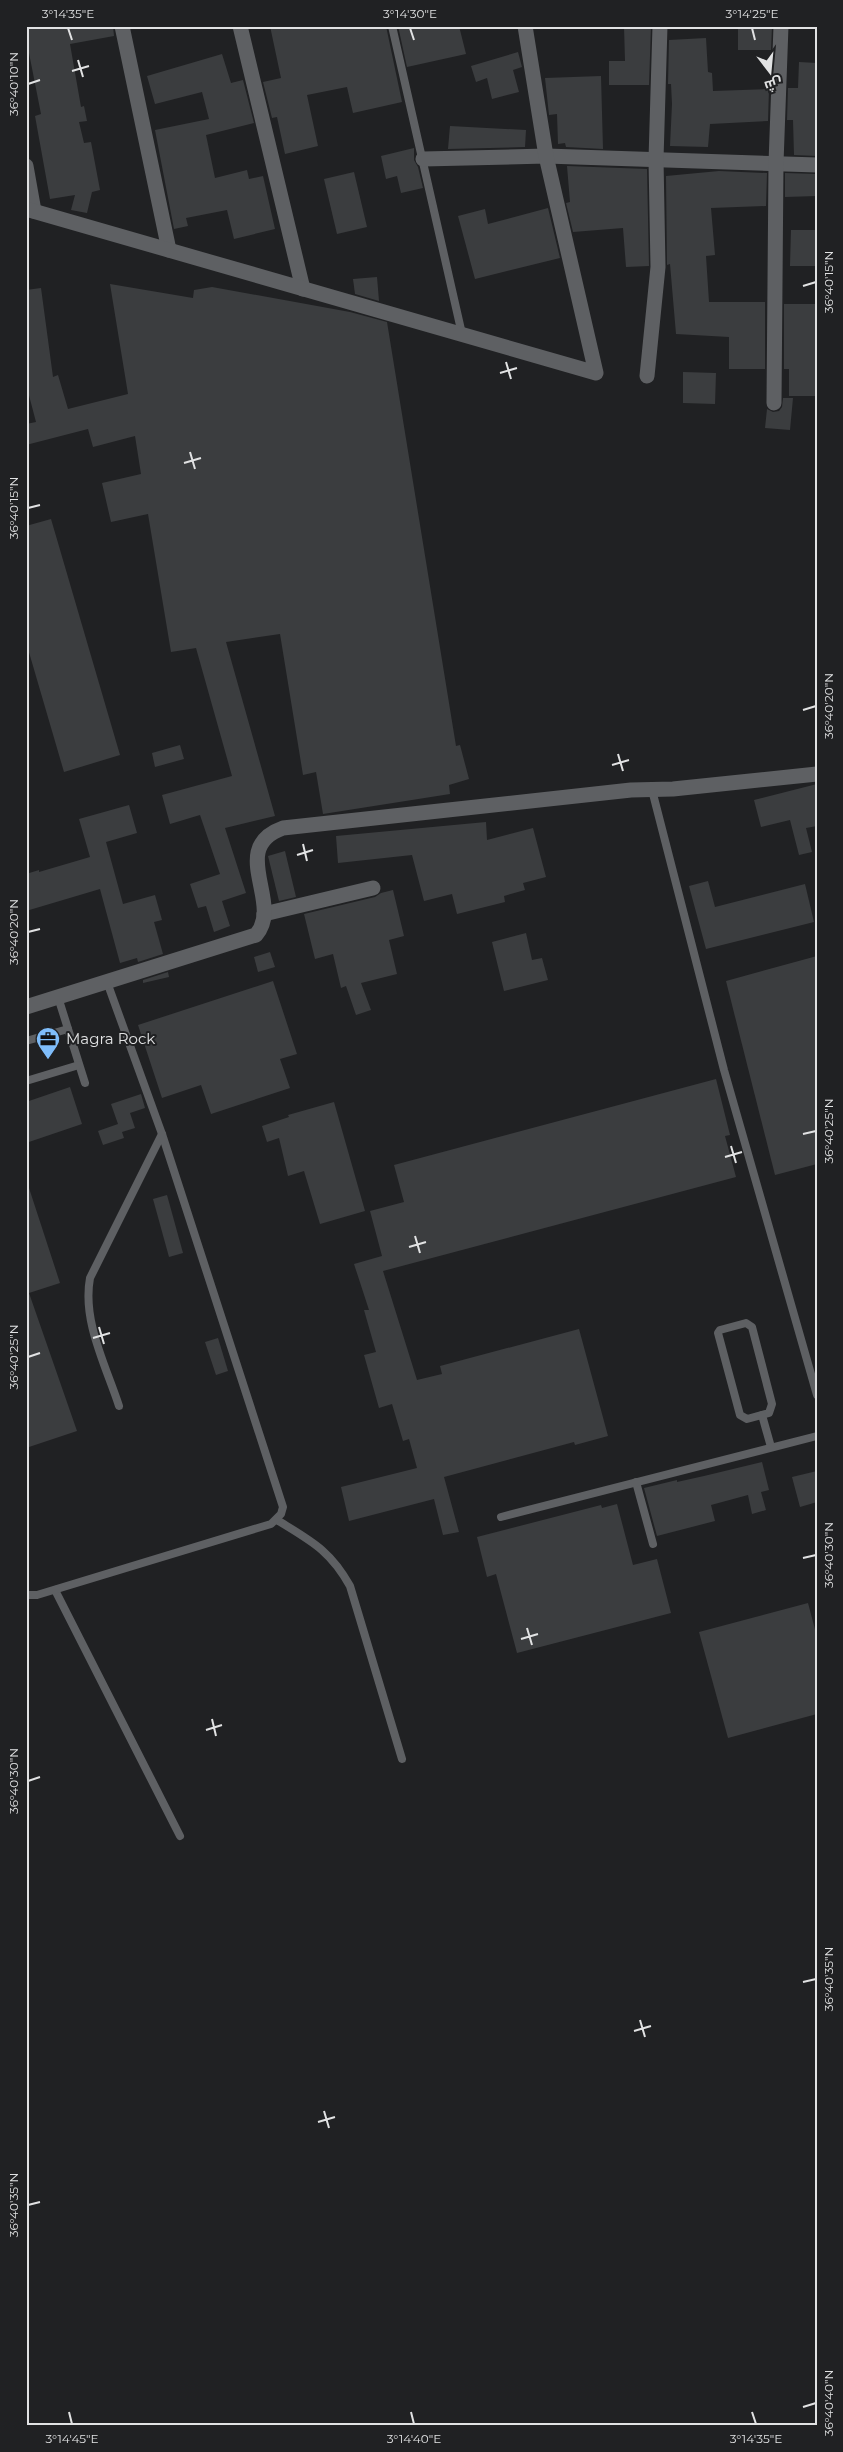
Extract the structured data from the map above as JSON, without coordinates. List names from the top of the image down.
{
  "places": {
    "office": ["Magra Rock"]
  },
  "north": "bottom",
  "coordinates": [
    "3°14'35\"E",
    "3°14'30\"E",
    "3°14'25\"E",
    "36°40'10\"N",
    "36°40'15\"N",
    "36°40'20\"N",
    "36°40'25\"N",
    "36°40'30\"N",
    "36°40'35\"N",
    "36°40'40\"N",
    "3°14'45\"E",
    "3°14'40\"E"
  ]
}
